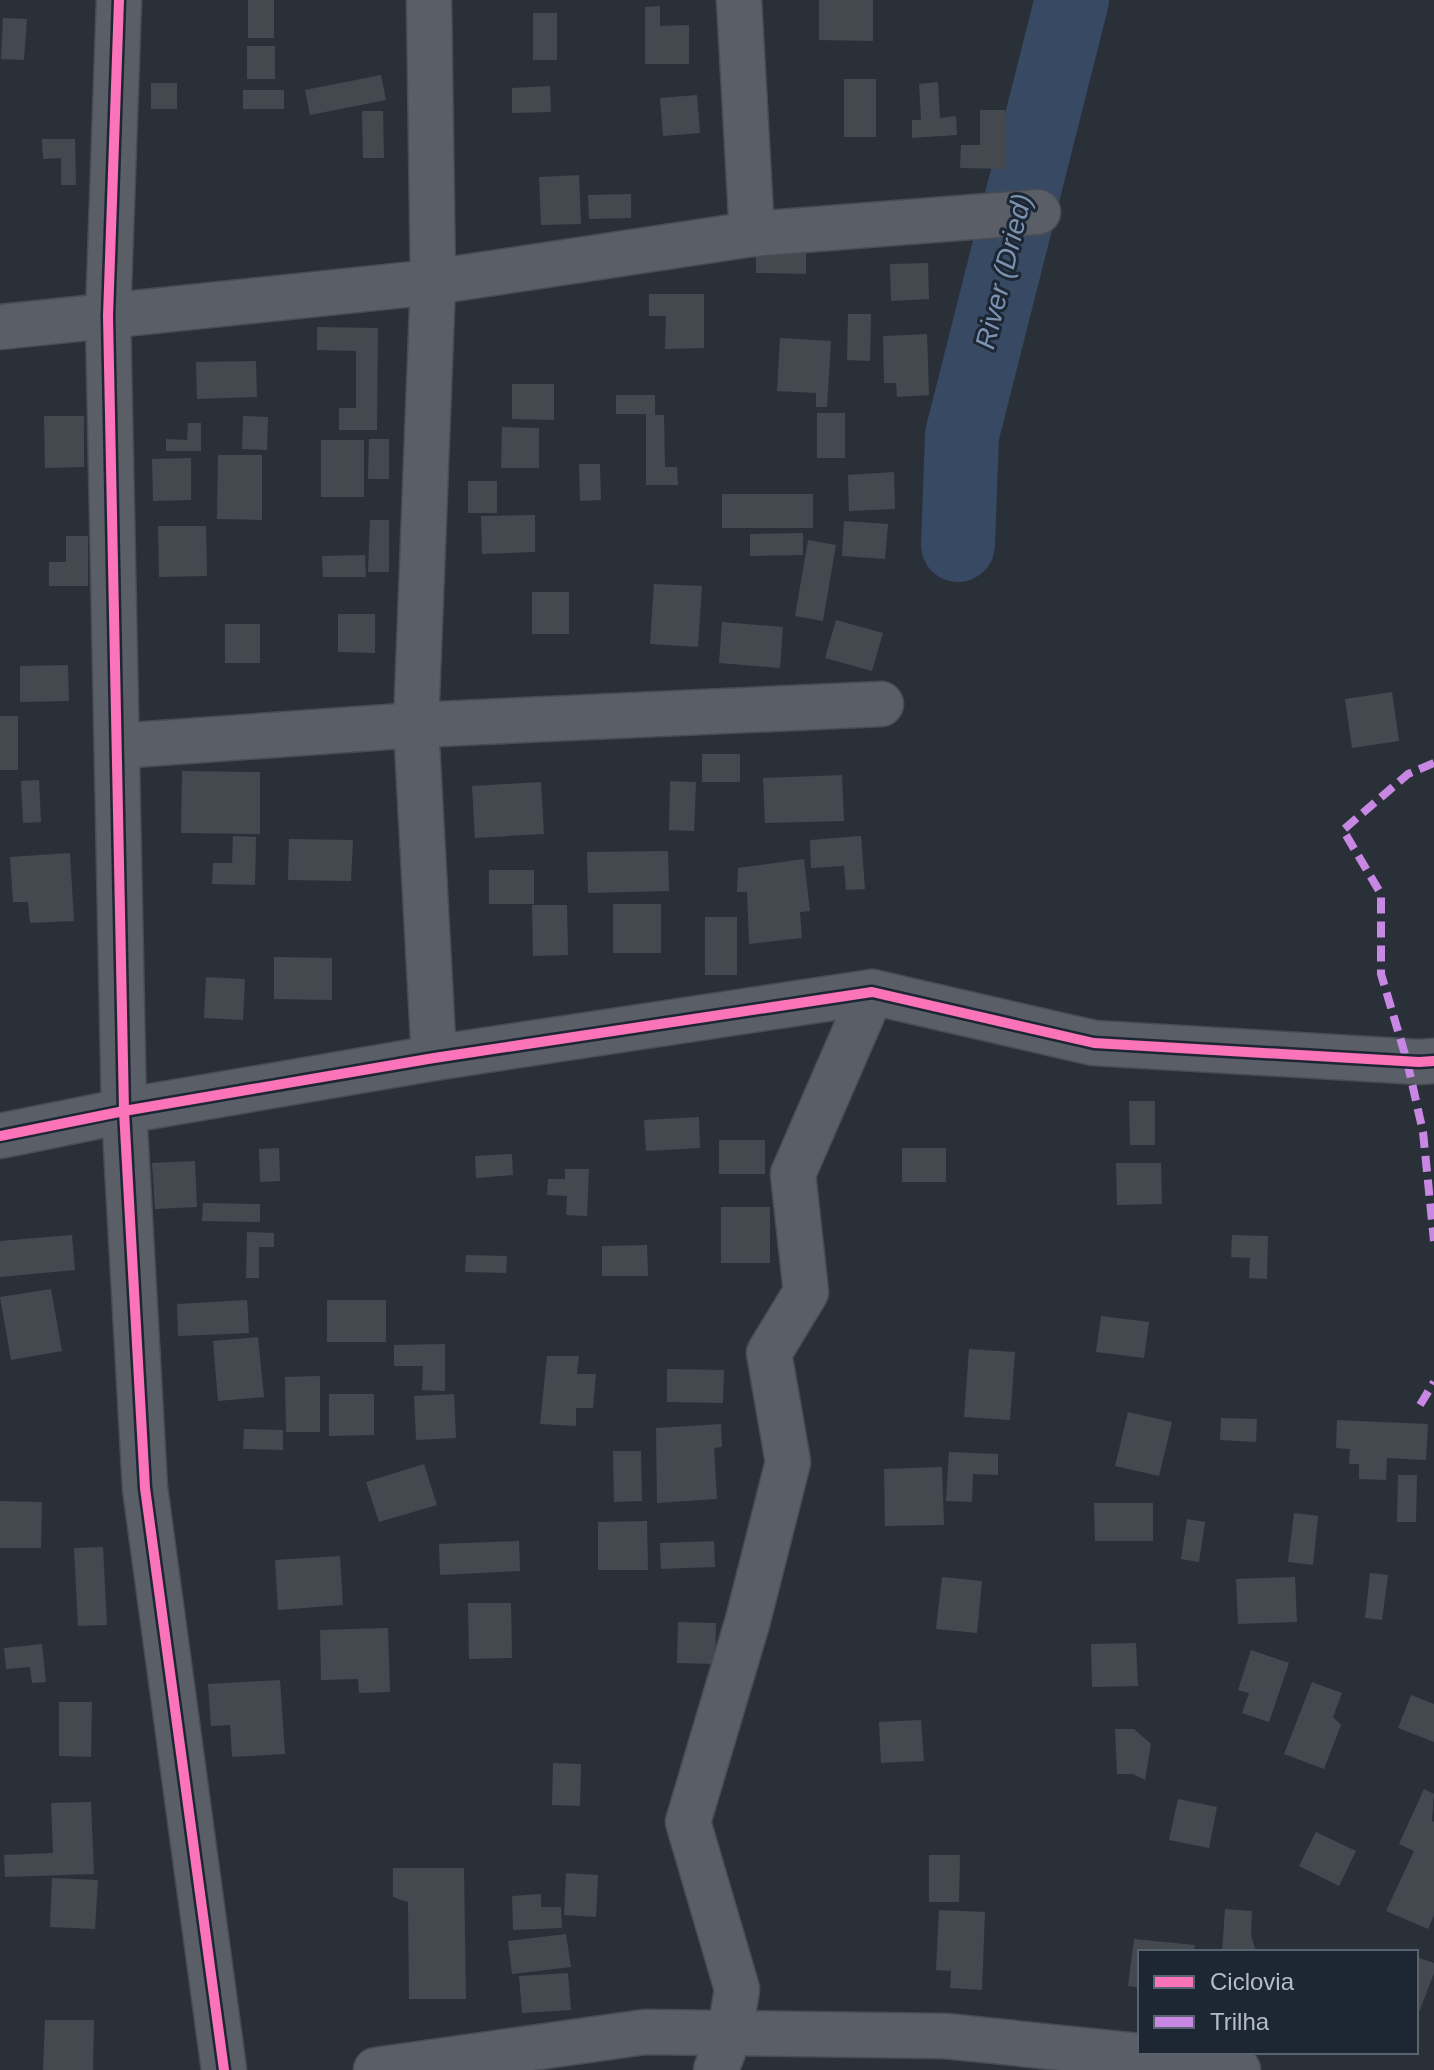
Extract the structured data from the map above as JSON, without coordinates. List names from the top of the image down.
{
  "water": ["River (Dried)"],
  "legend": ["Ciclovia", "Trilha"]
}
